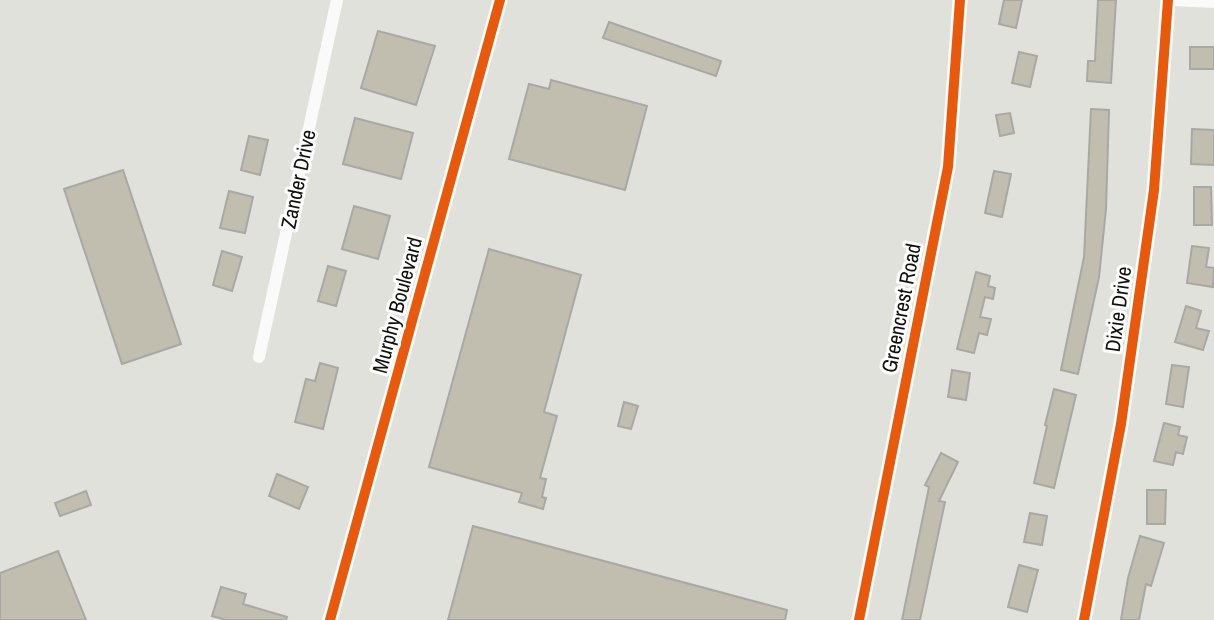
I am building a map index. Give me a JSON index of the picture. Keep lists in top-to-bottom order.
{
  "streets": {
    "street": [
      "Zander Drive",
      "Murphy Boulevard",
      "Greencrest Road",
      "Dixie Drive"
    ]
  }
}
